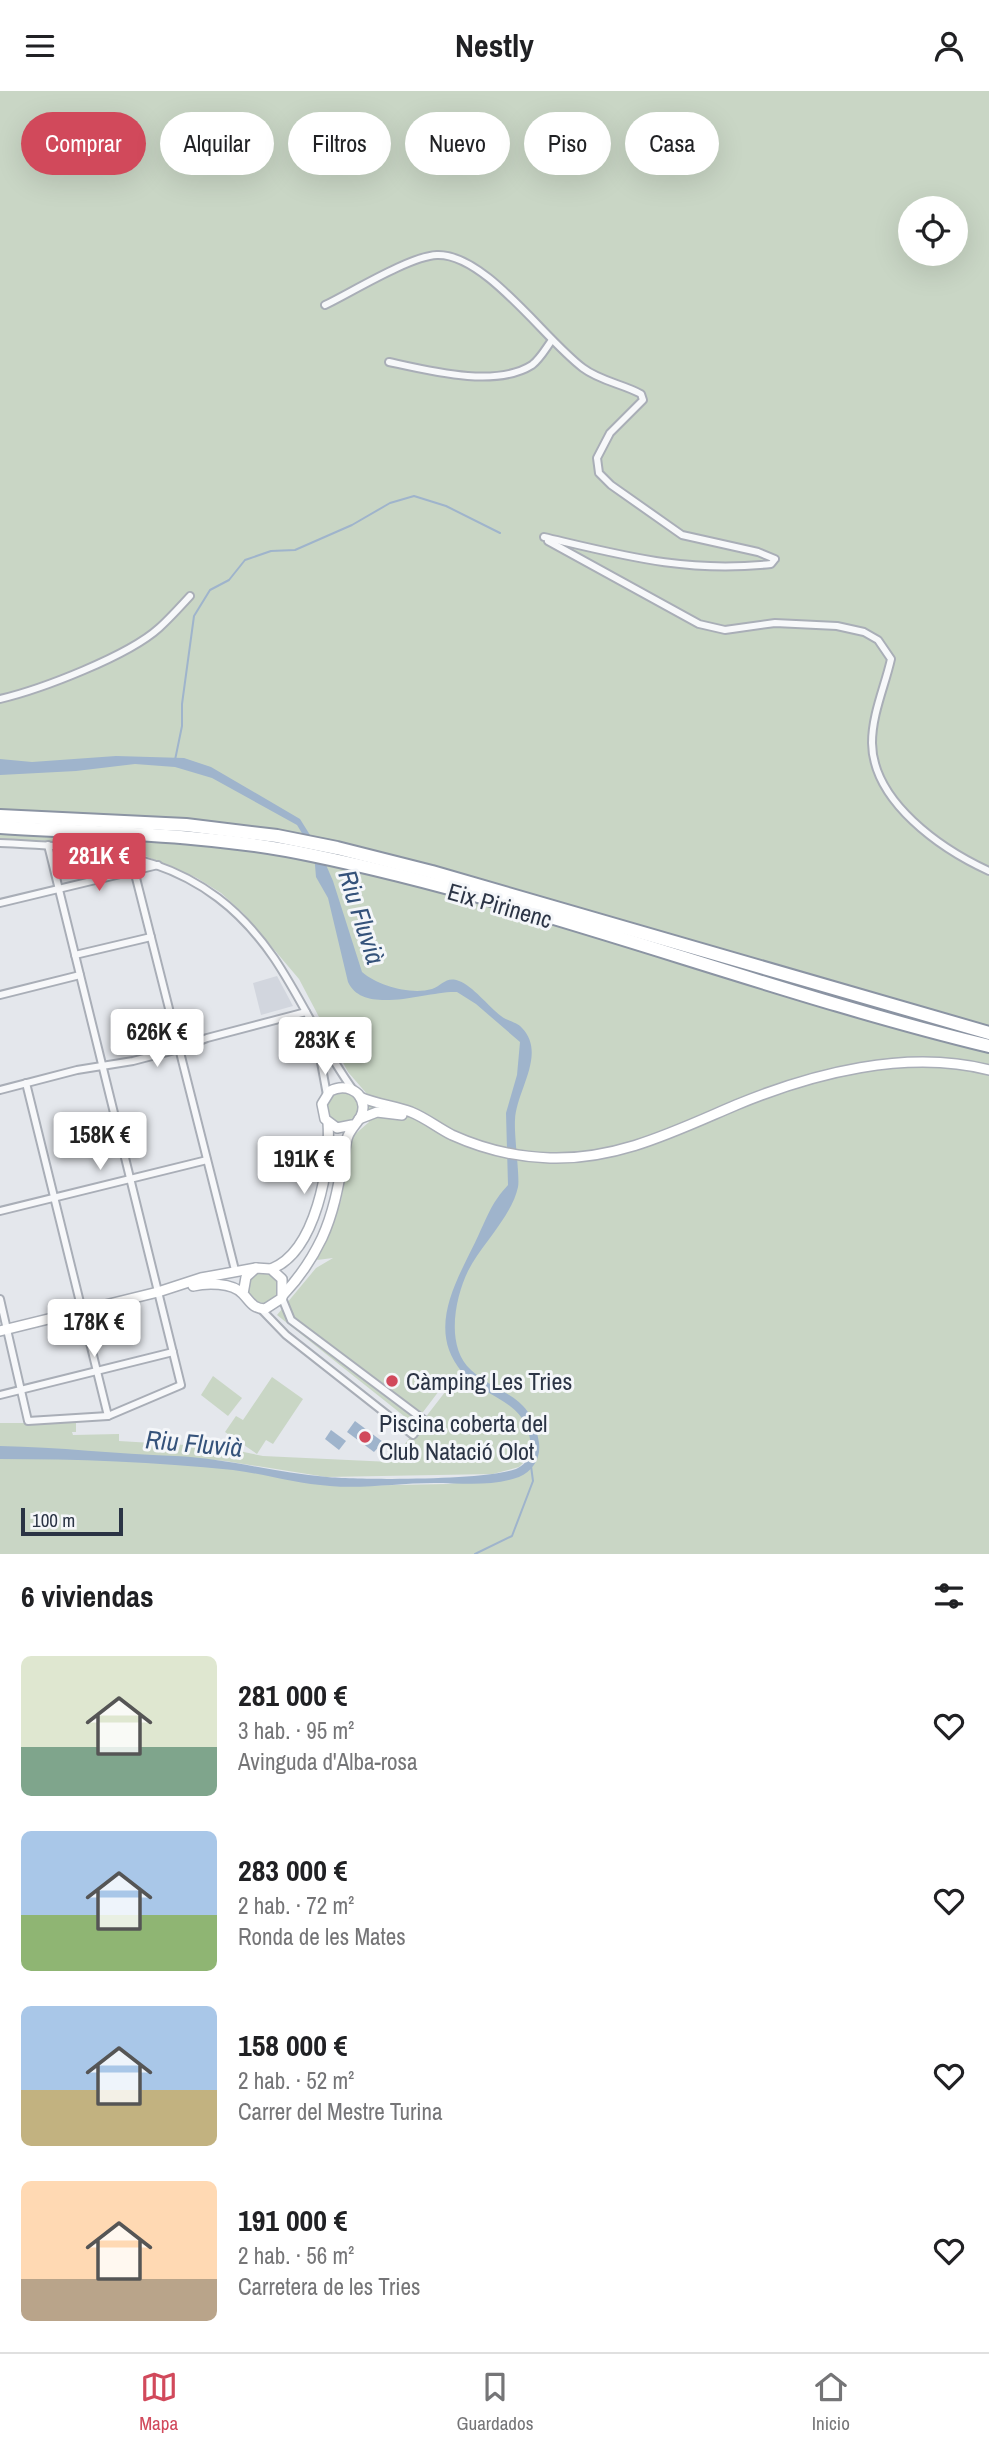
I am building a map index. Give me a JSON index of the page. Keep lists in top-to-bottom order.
{
  "streets": {
    "highway": ["Eix Pirinenc"]
  },
  "water": ["Riu Fluvià"],
  "places": ["Càmping Les Tries", "Piscina coberta del Club Natació Olot"],
  "scale_bar": "100 m",
  "page": {
    "header": "Nestly",
    "chip": [
      "Comprar",
      "Alquilar",
      "Filtros",
      "Nuevo",
      "Piso",
      "Casa"
    ],
    "price": [
      "281K €",
      "626K €",
      "283K €",
      "158K €",
      "191K €",
      "178K €"
    ],
    "scale": "100 m",
    "heading": "6 viviendas",
    "list": [
      {
        "name": "281 000 €",
        "note": "3 hab. · 95 m² · Avinguda d'Alba-rosa"
      },
      {
        "name": "283 000 €",
        "note": "2 hab. · 72 m² · Ronda de les Mates"
      },
      {
        "name": "158 000 €",
        "note": "2 hab. · 52 m² · Carrer del Mestre Turina"
      },
      {
        "name": "191 000 €",
        "note": "2 hab. · 56 m² · Carretera de les Tries"
      }
    ],
    "tabs": ["Mapa", "Guardados", "Inicio"]
  }
}
